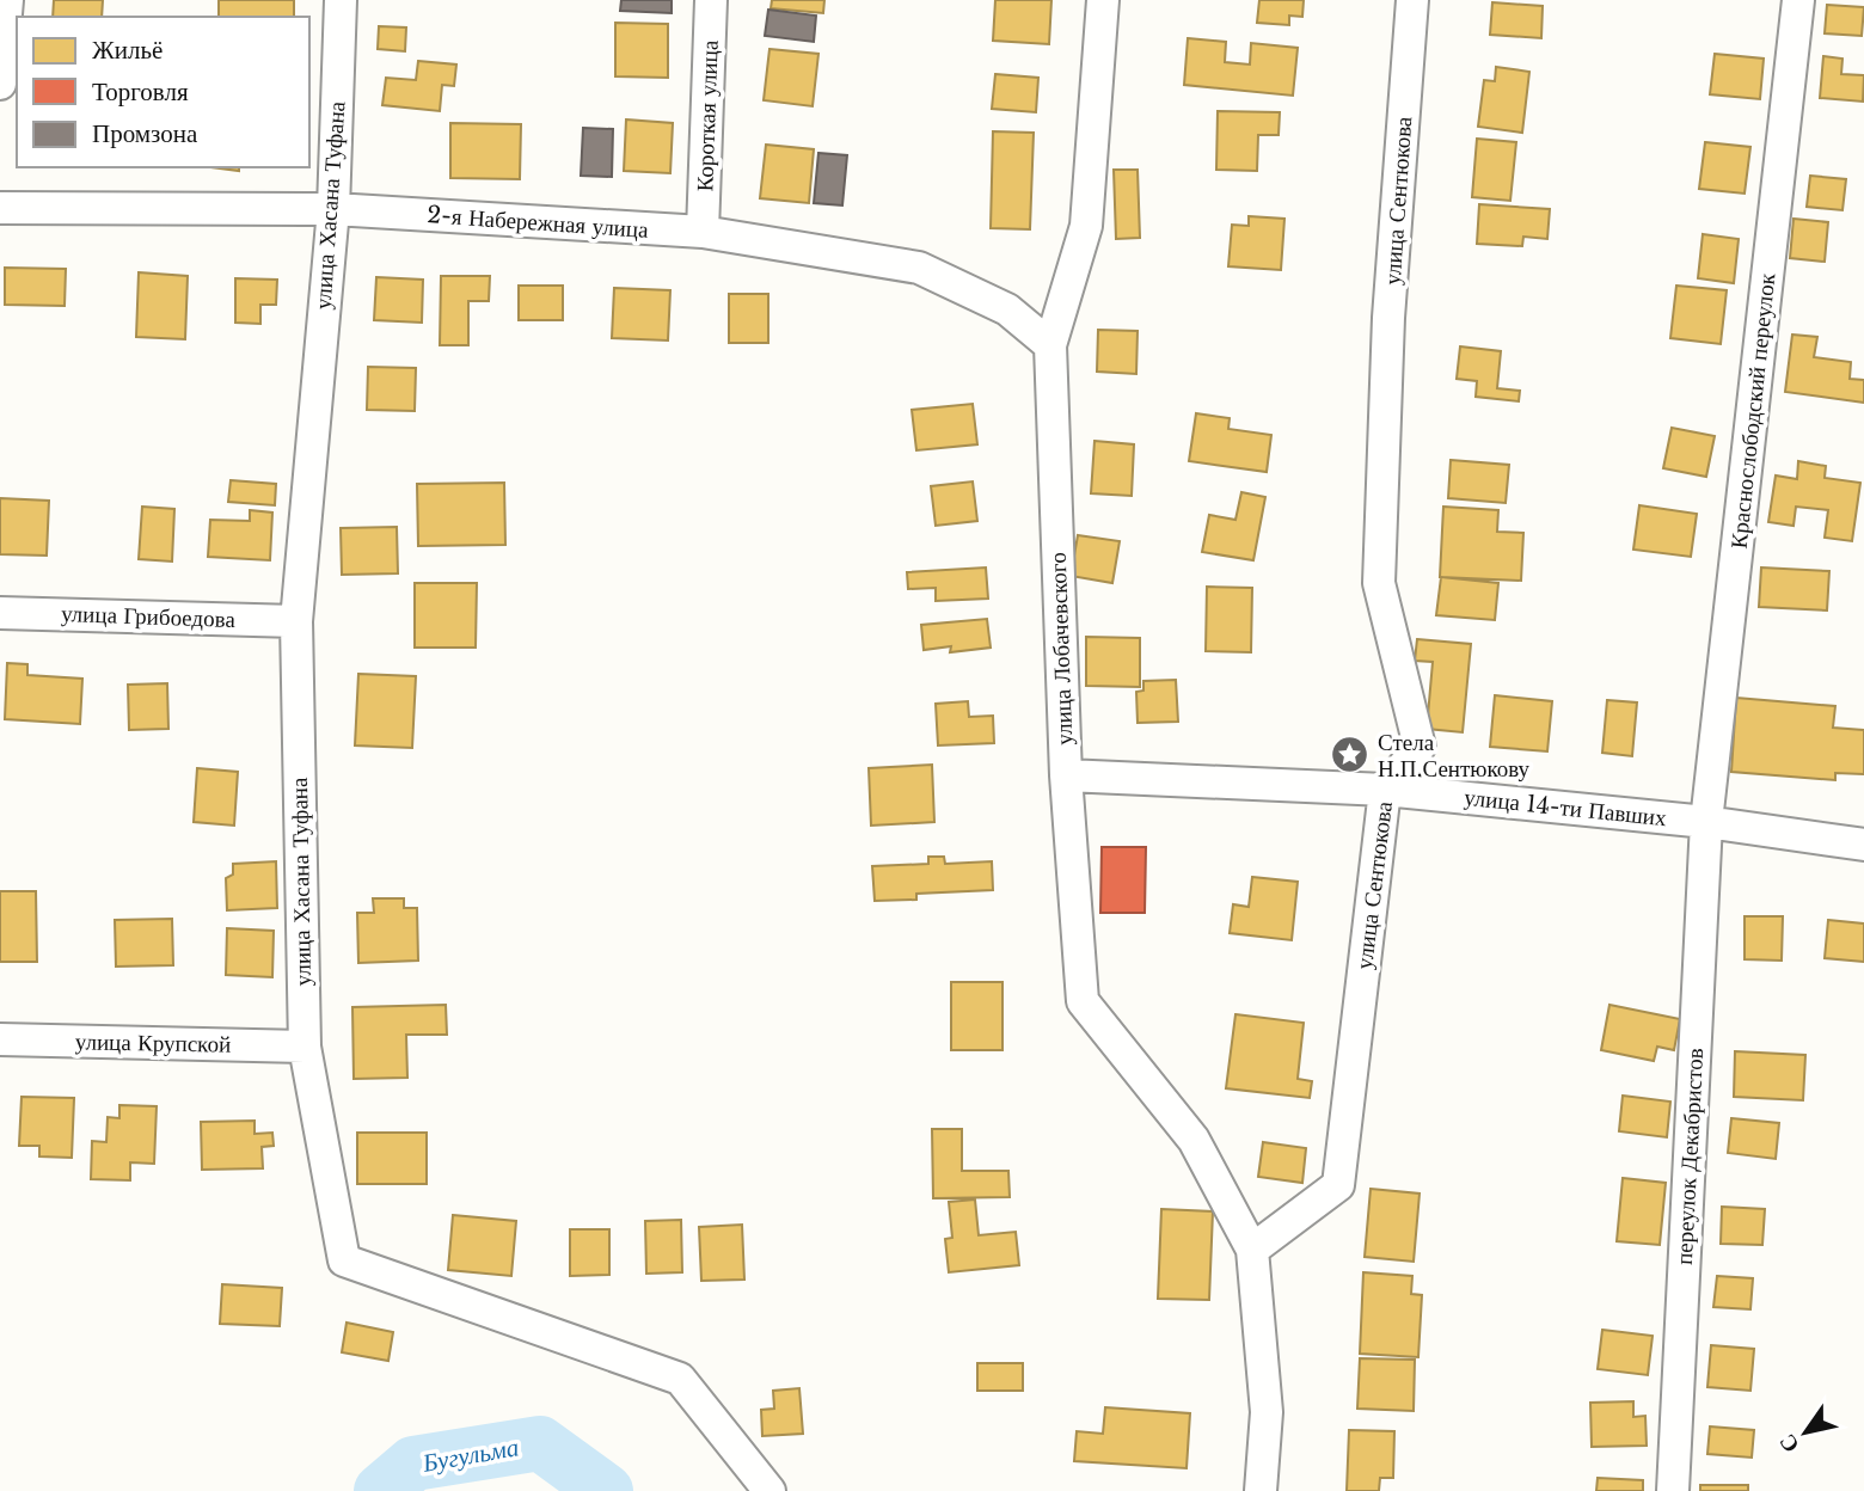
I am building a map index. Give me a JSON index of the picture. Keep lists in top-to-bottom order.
{
  "streets": {
    "street": [
      "Короткая улица",
      "улица Сентюкова",
      "улица Хасана Туфана",
      "2-я Набережная улица",
      "Краснослободский переулок",
      "улица Грибоедова",
      "улица Лобачевского",
      "улица 14-ти Павших",
      "улица Крупской",
      "переулок Декабристов"
    ]
  },
  "crossings": [
    ["Короткая улица", "2-я Набережная улица"],
    ["улица Сентюкова", "улица Лобачевского"],
    ["улица Сентюкова", "улица 14-ти Павших"],
    ["улица Хасана Туфана", "2-я Набережная улица"],
    ["улица Хасана Туфана", "улица Грибоедова"],
    ["улица Хасана Туфана", "улица Крупской"],
    ["2-я Набережная улица", "улица Лобачевского"],
    ["Краснослободский переулок", "улица 14-ти Павших"],
    ["Краснослободский переулок", "переулок Декабристов"],
    ["улица Лобачевского", "улица 14-ти Павших"],
    ["улица 14-ти Павших", "переулок Декабристов"]
  ],
  "water": ["Бугульма"],
  "places": {
    "place": ["Стела Н.П.Сентюкову"]
  },
  "legend": ["Жильё", "Торговля", "Промзона"],
  "north": "bottom left"
}
